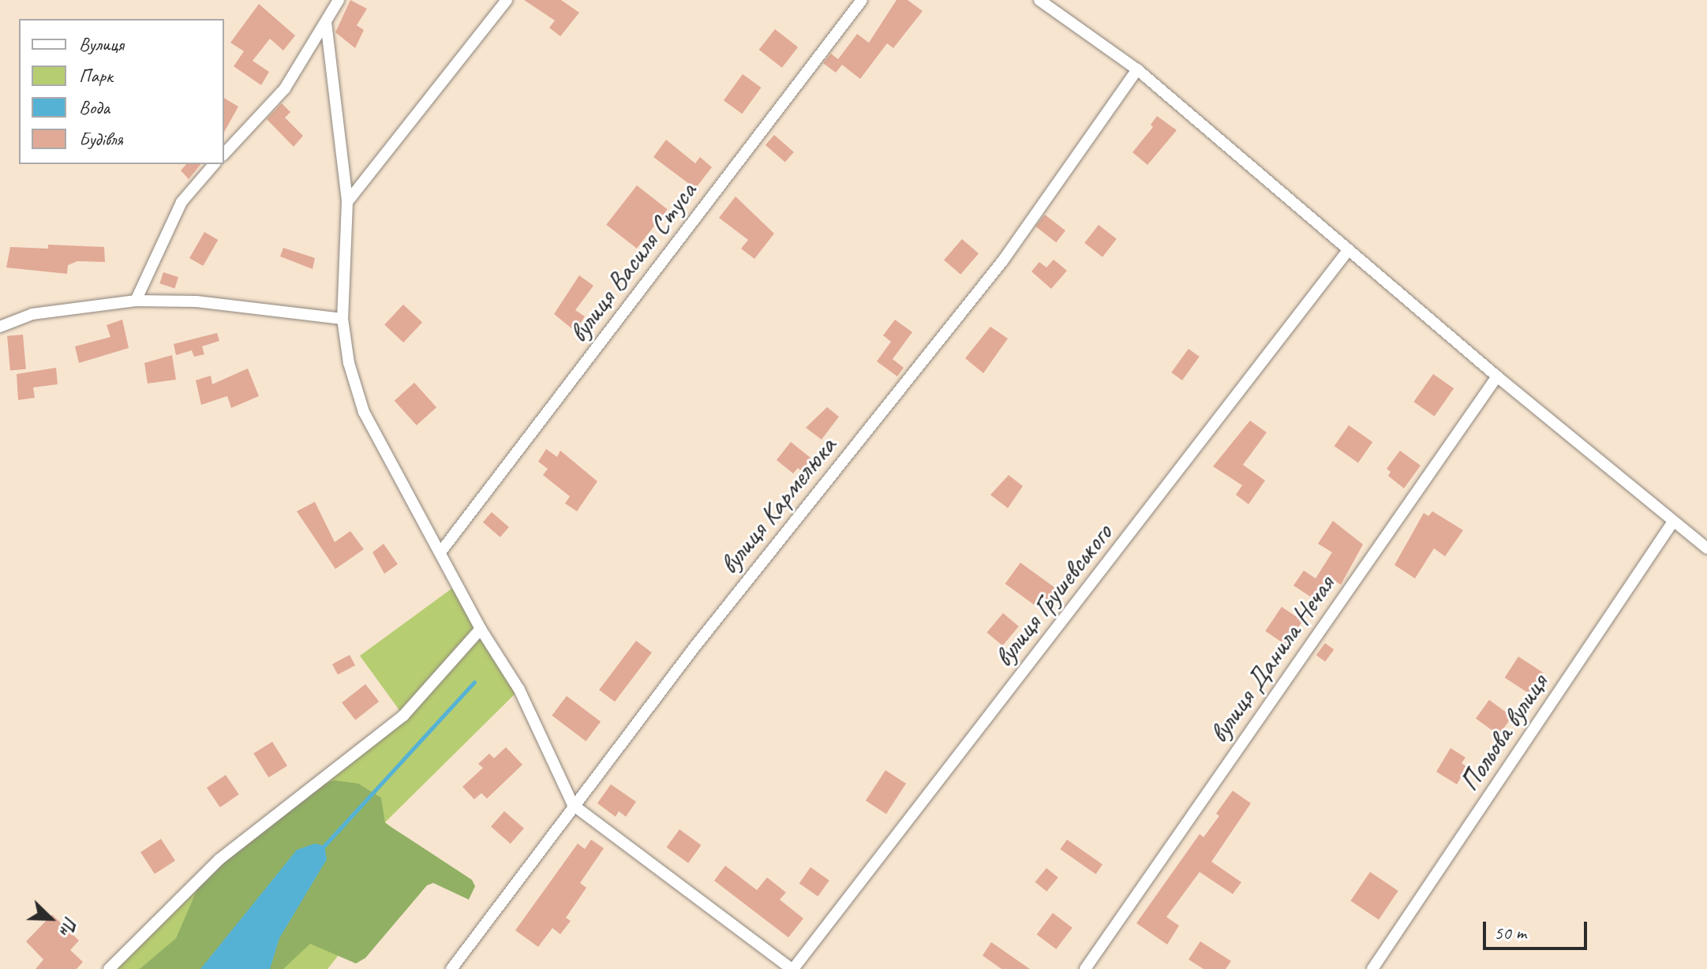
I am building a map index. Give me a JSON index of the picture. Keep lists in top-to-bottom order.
{
  "streets": {
    "street": [
      "вулиця Василя Стуса",
      "вулиця Кармелюка",
      "вулиця Грушевського",
      "вулиця Данила Нечая",
      "Польова вулиця"
    ]
  },
  "legend": [
    "Вулиця",
    "Парк",
    "Вода",
    "Будівля"
  ],
  "scale_bar": "50 m",
  "north": "bottom right"
}
